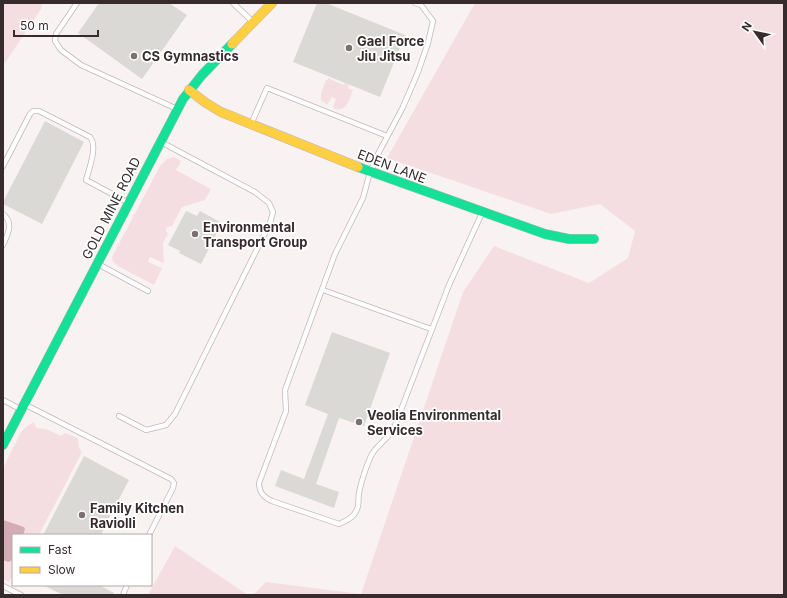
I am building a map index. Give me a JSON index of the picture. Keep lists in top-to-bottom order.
{
  "streets": {
    "street": ["EDEN LANE", "GOLD MINE ROAD"]
  },
  "crossings": [
    ["EDEN LANE", "GOLD MINE ROAD"]
  ],
  "places": [
    "Gael Force Jiu Jitsu",
    "CS Gymnastics",
    "Environmental Transport Group",
    "Veolia Environmental Services",
    "Family Kitchen Raviolli"
  ],
  "legend": ["Fast", "Slow"],
  "scale_bar": "50 m",
  "north": "top left"
}
